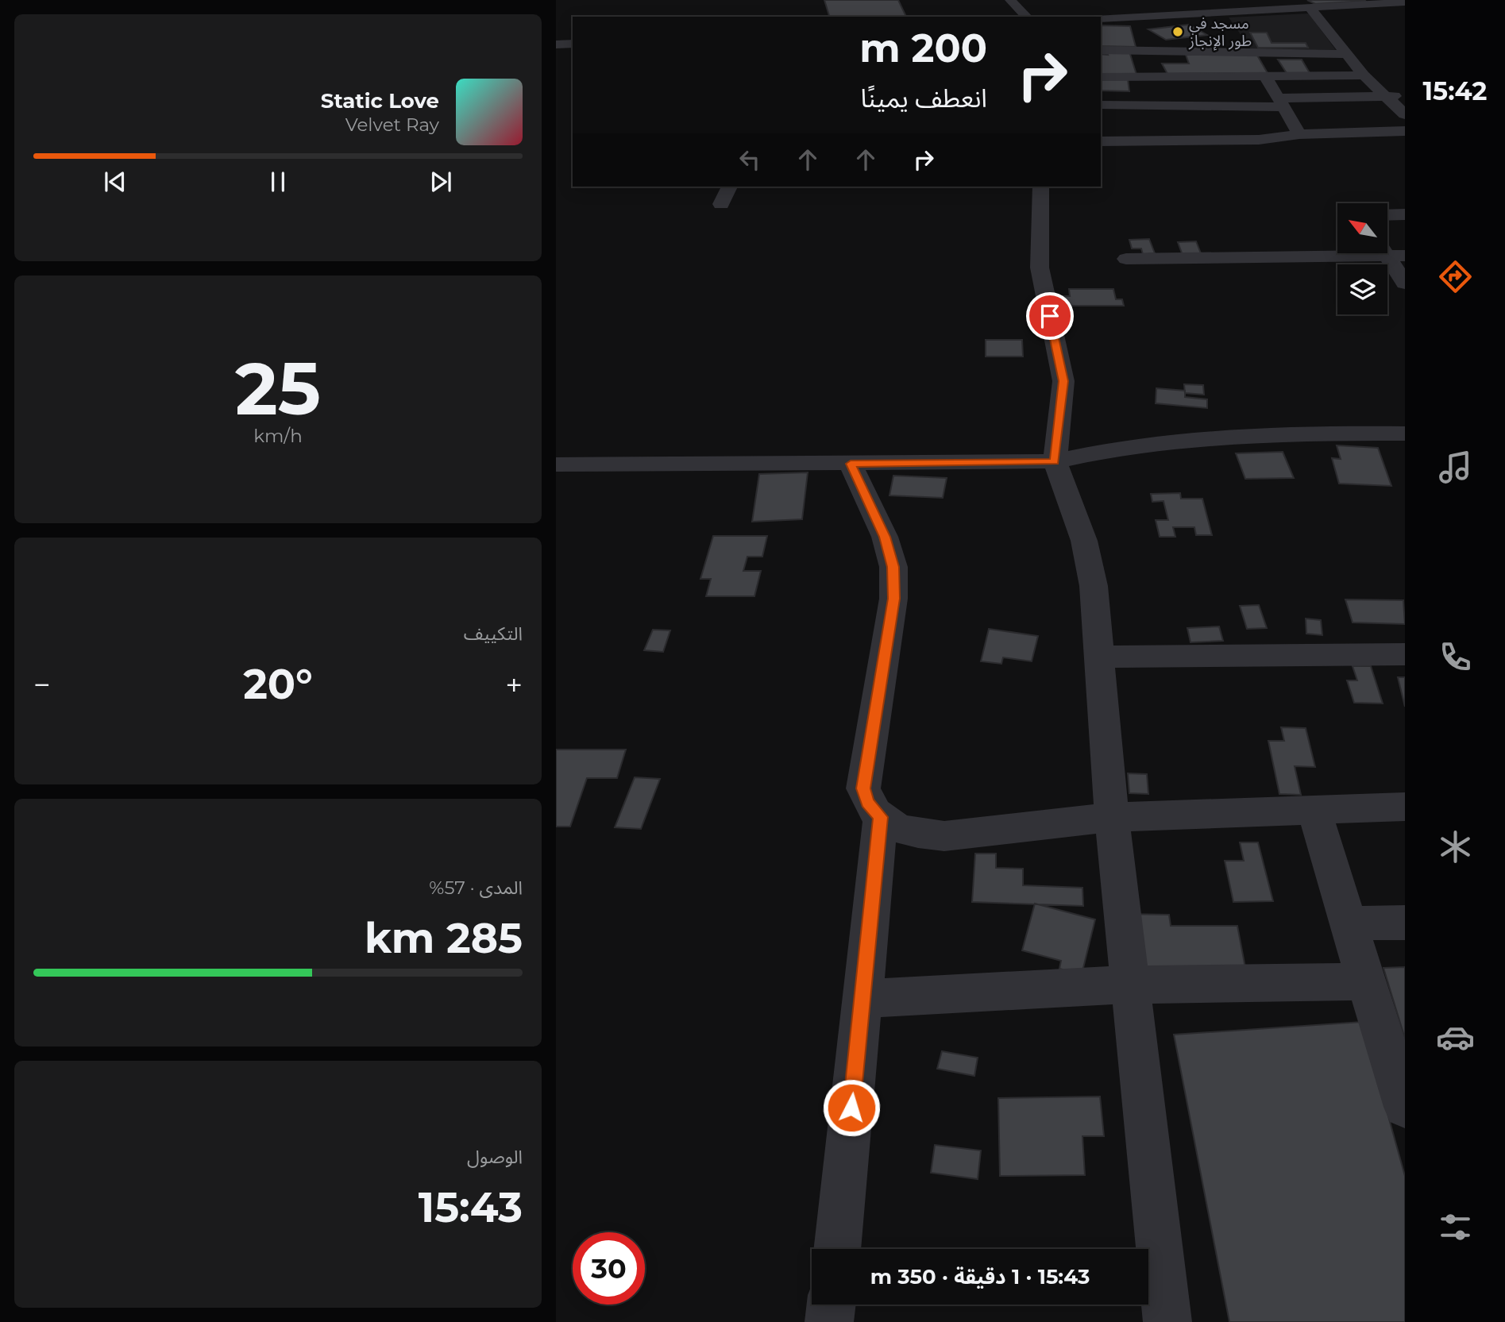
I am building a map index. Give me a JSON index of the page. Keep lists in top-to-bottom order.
{
  "places": ["مسجد في طور الإنجاز"],
  "north": "top left",
  "page": {
    "tabs": "15:42",
    "turn": ["200 m", "انعطف يمينًا"],
    "song": ["Static Love", "Velvet Ray"],
    "tile": [
      ["25", "km/h"],
      "التكييف",
      ["المدى · 57%", "285 km"],
      ["الوصول", "15:43"]
    ],
    "heat": ["−", "20°", "+"],
    "limit": "30",
    "trip": "15:43 · 1 دقيقة · 350 m"
  }
}
